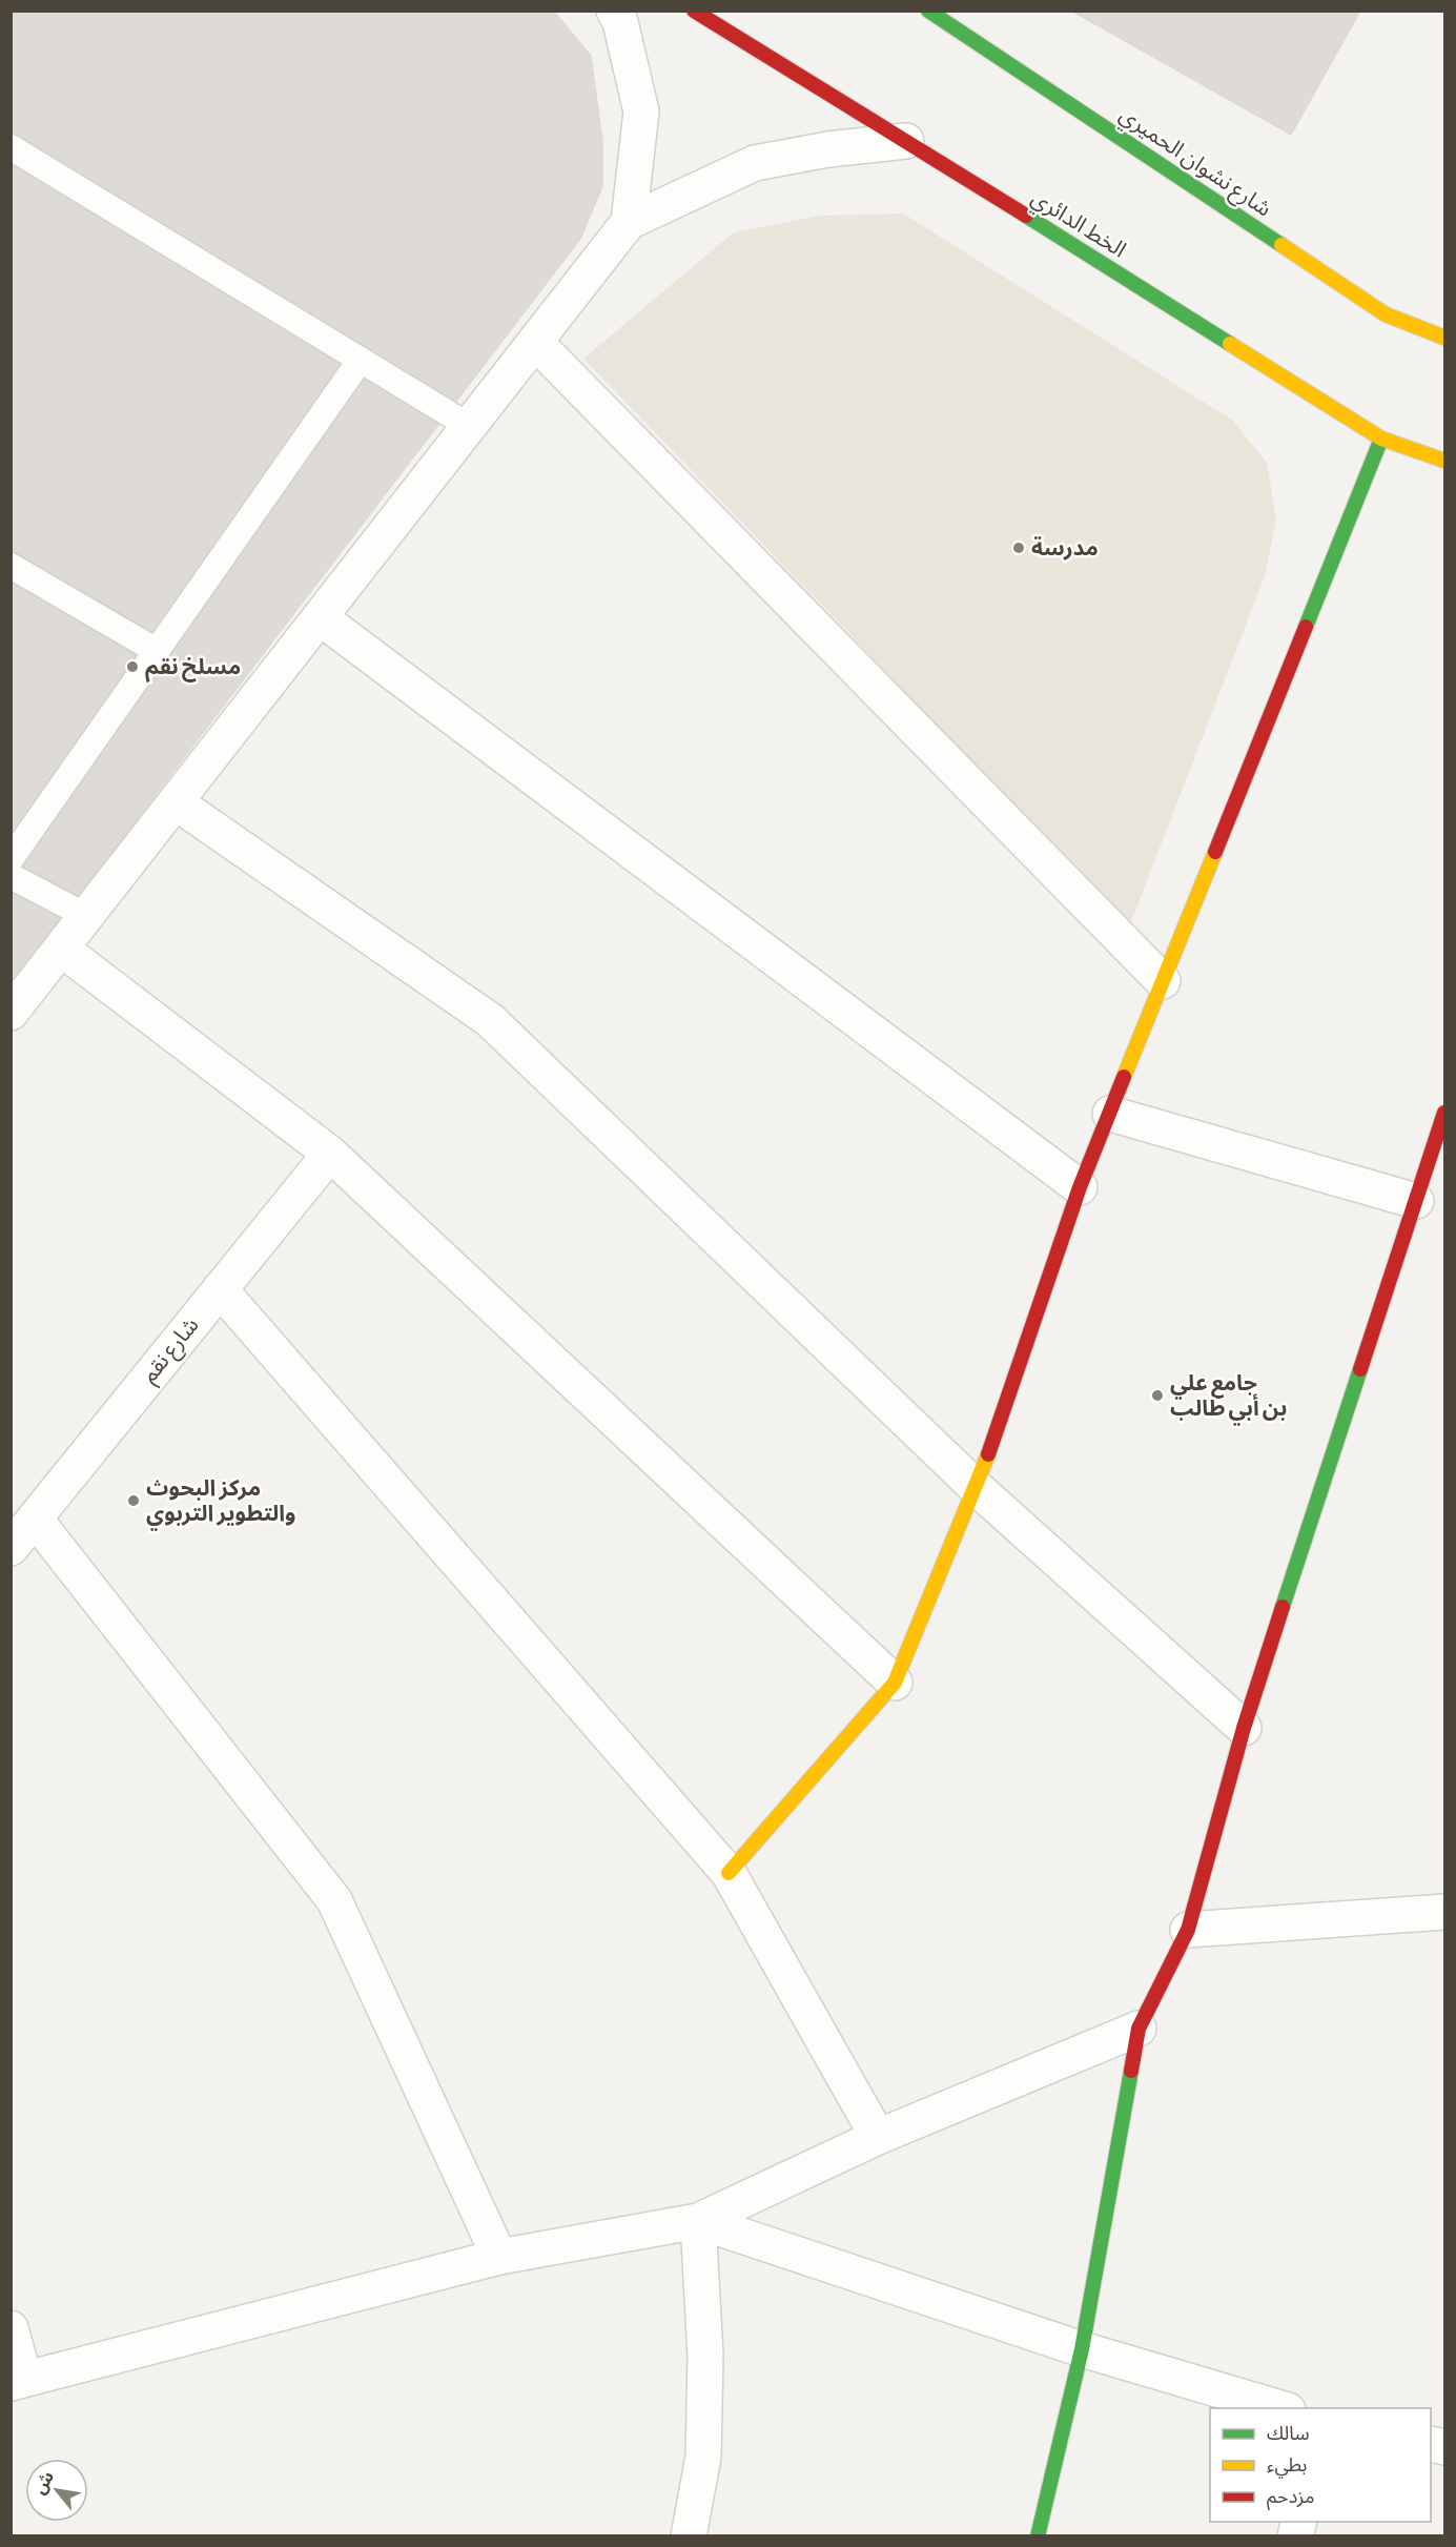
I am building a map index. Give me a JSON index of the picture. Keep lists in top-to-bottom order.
{
  "streets": {
    "street": ["شارع نشوان الحميري", "الخط الدائري", "شارع نقم"]
  },
  "places": [
    "مدرسة",
    "مسلخ نقم",
    "جامع علي بن أبي طالب",
    "مركز البحوث والتطوير التربوي"
  ],
  "legend": ["سالك", "بطيء", "مزدحم"],
  "north": "top left"
}
